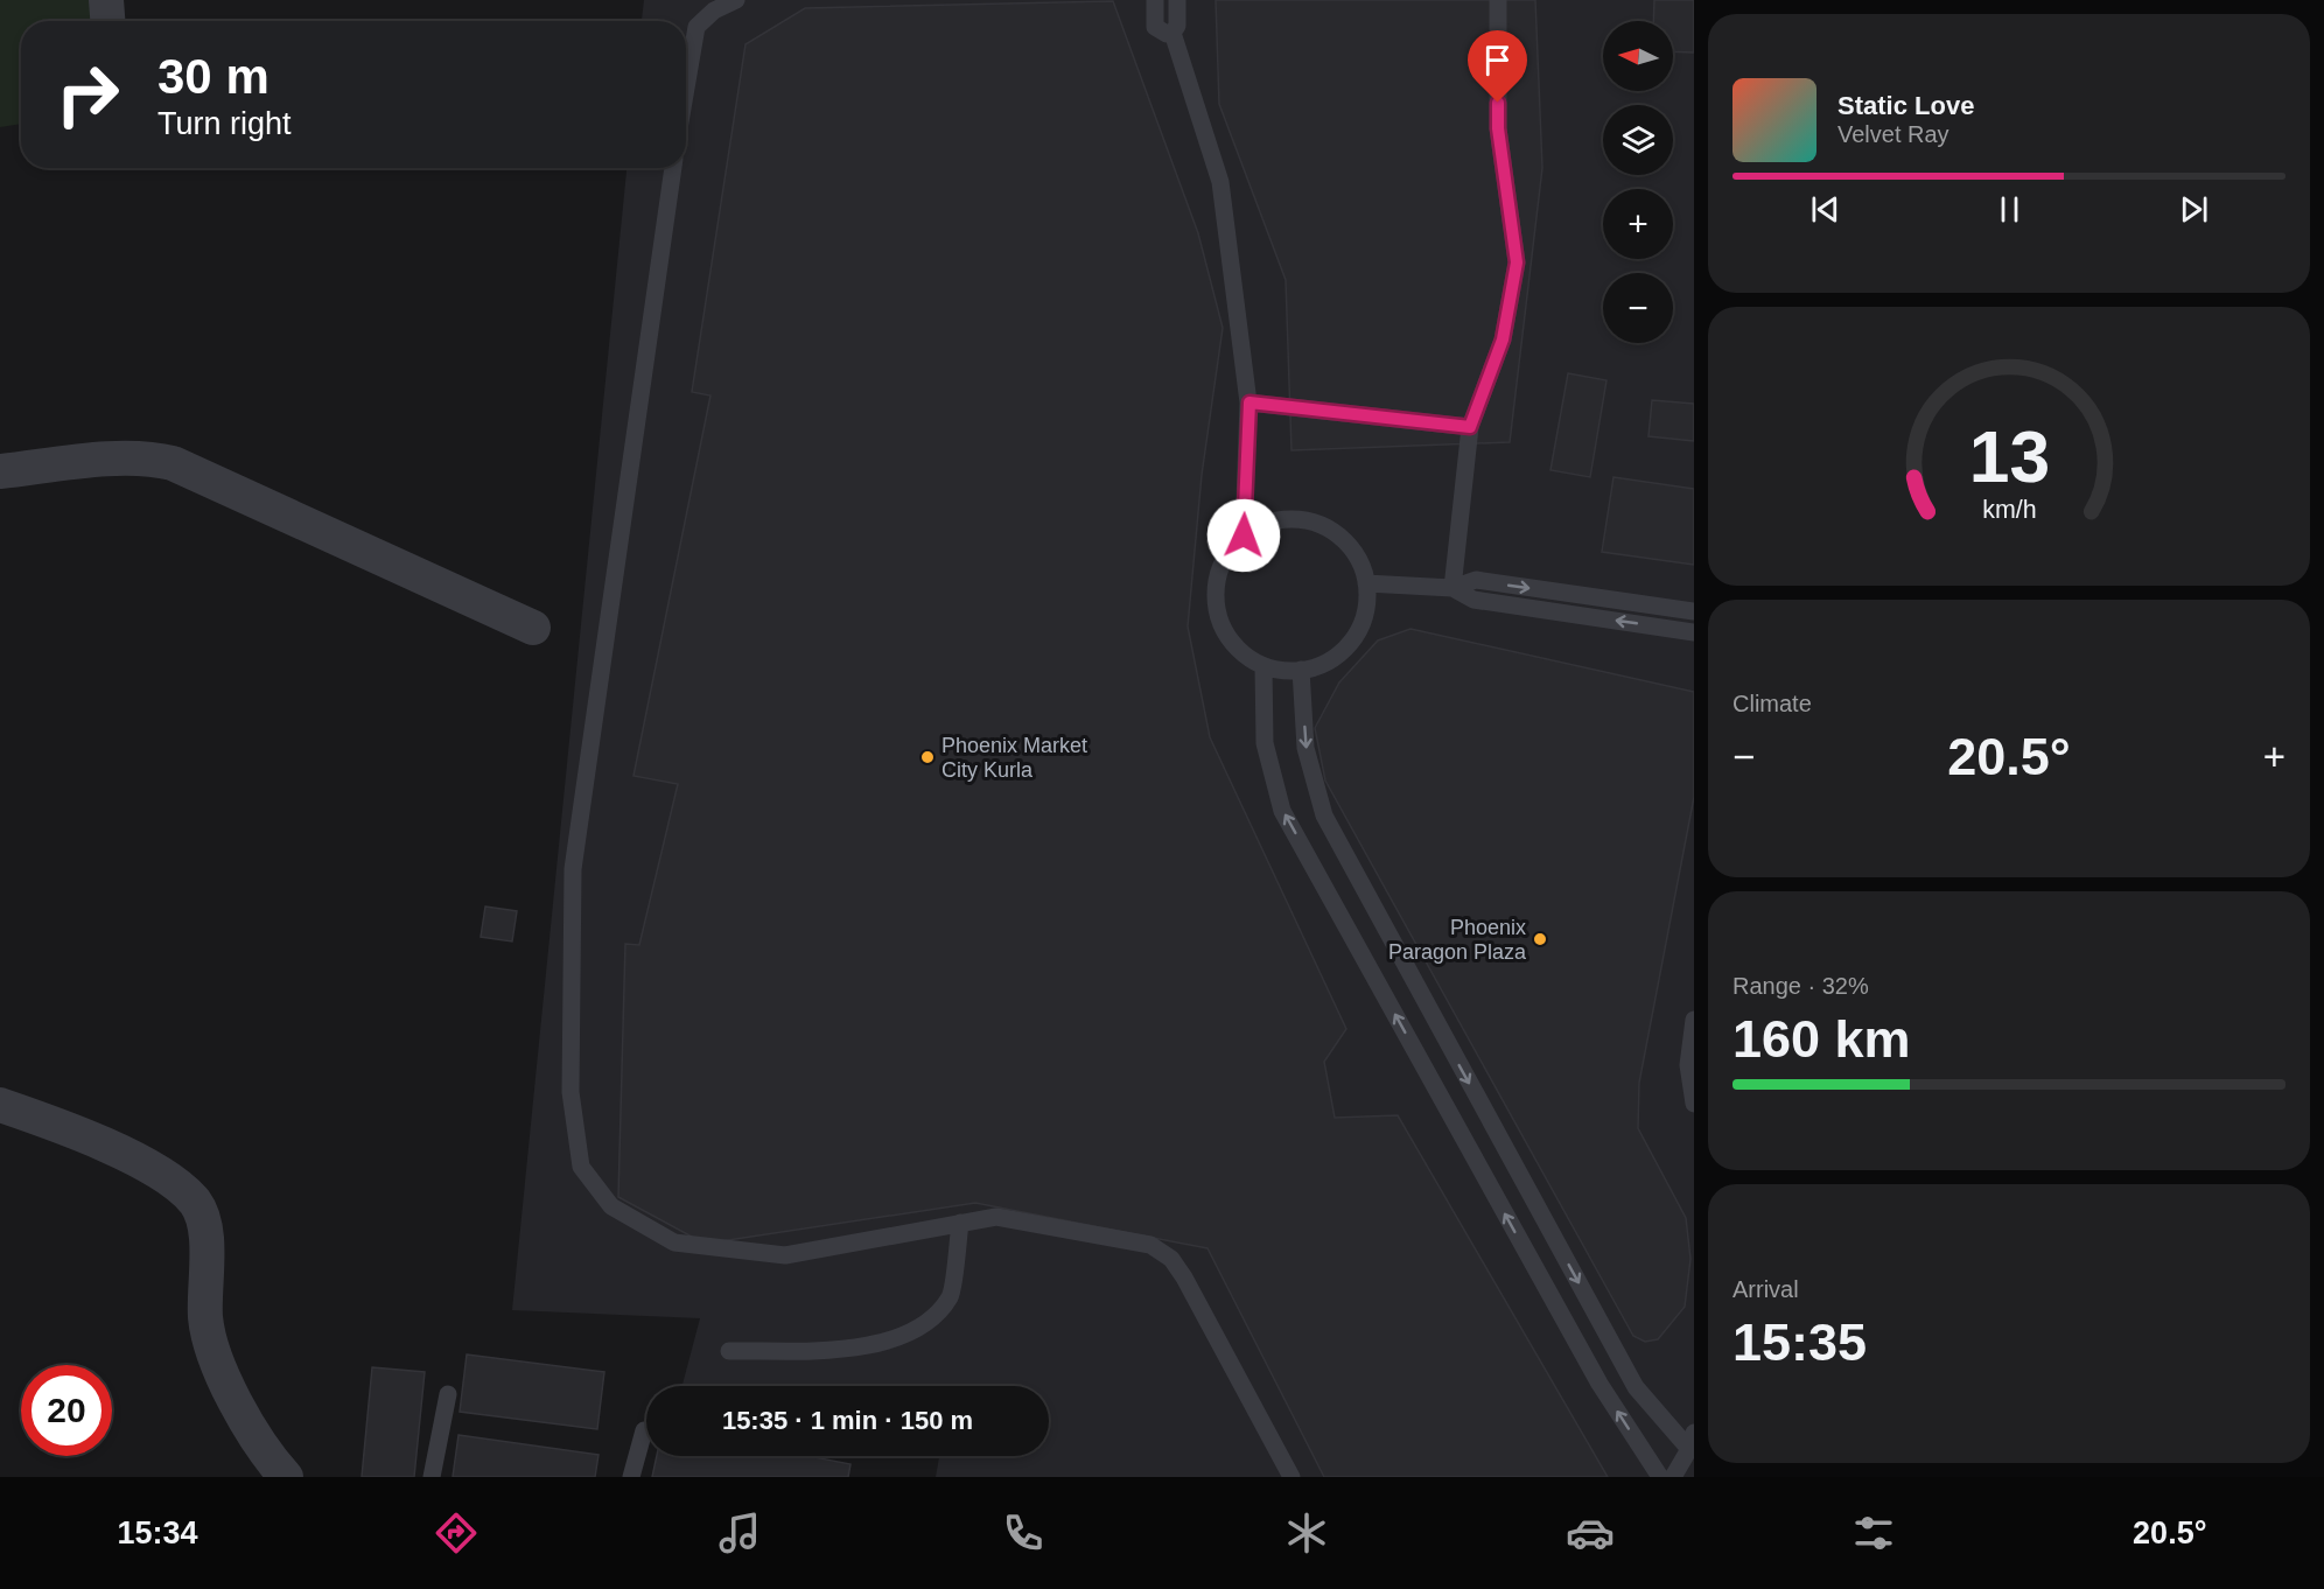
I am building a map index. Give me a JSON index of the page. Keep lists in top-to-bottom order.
{
  "places": ["Phoenix Market City Kurla", "Phoenix Paragon Plaza"],
  "north": "left",
  "page": {
    "map_buttons": ["+", "−"],
    "turn": ["30 m", "Turn right"],
    "song": ["Static Love", "Velvet Ray"],
    "tile": [
      "Climate",
      ["Range · 32%", "160 km"],
      ["Arrival", "15:35"]
    ],
    "heat": ["−", "20.5°", "+"],
    "limit": "20",
    "trip": "15:35 · 1 min · 150 m",
    "tabs": ["15:34", "20.5°"],
    "gauge": ["13", "km/h"]
  }
}
